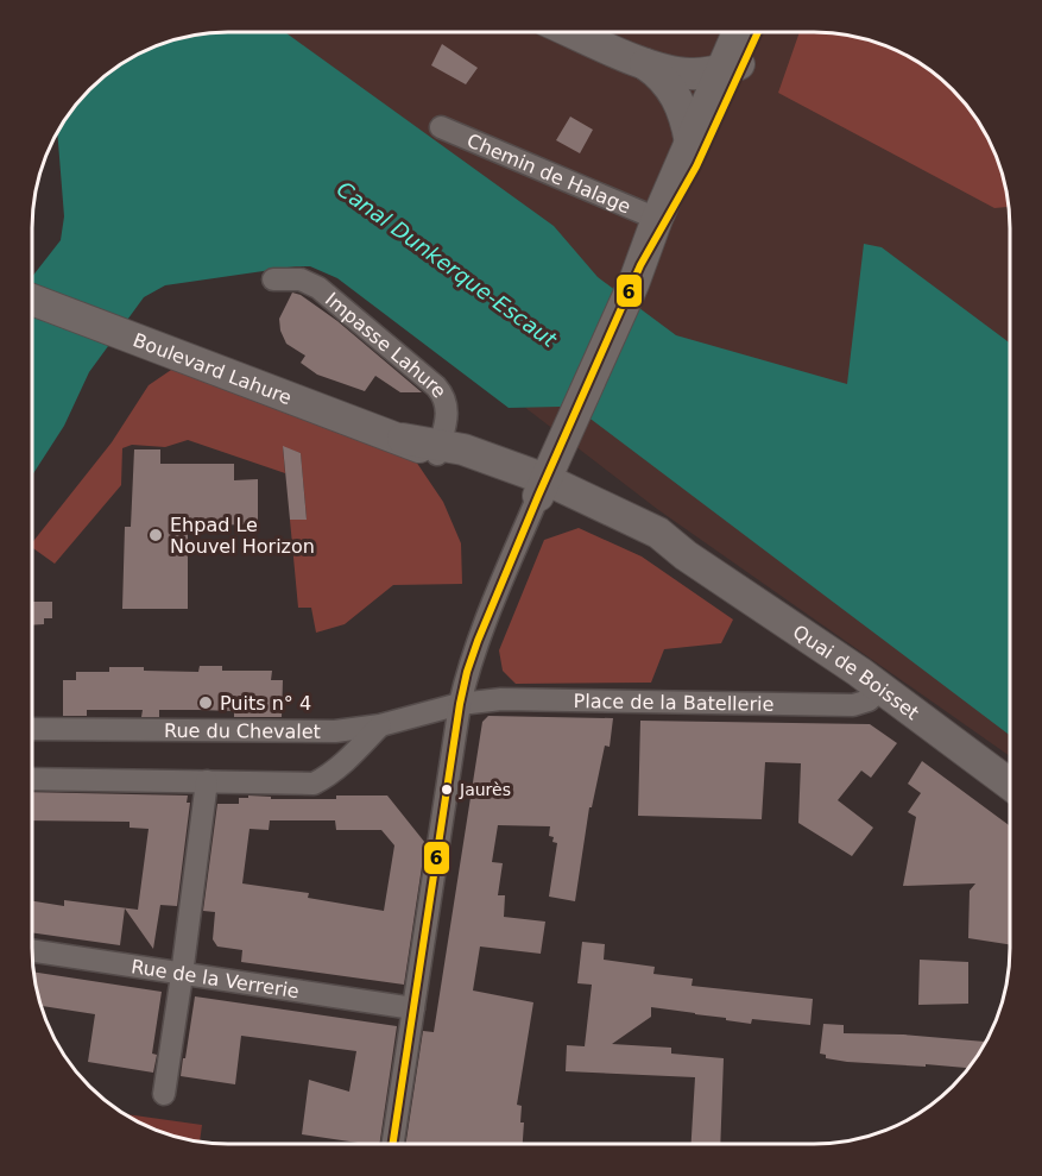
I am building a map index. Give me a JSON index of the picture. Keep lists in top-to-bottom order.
{
  "streets": {
    "main road": ["Boulevard Lahure", "Quai de Boisset"],
    "street": [
      "Chemin de Halage",
      "Impasse Lahure",
      "Place de la Batellerie",
      "Rue du Chevalet",
      "Rue de la Verrerie"
    ]
  },
  "crossings": [
    ["Impasse Lahure", "Boulevard Lahure"],
    ["Boulevard Lahure", "Quai de Boisset"],
    ["Quai de Boisset", "Place de la Batellerie"],
    ["Place de la Batellerie", "Rue du Chevalet"]
  ],
  "water": ["Canal Dunkerque-Escaut"],
  "places": ["Ehpad Le Nouvel Horizon", "Puits n° 4", "Jaurès"],
  "lines": ["transit line 6"]
}
